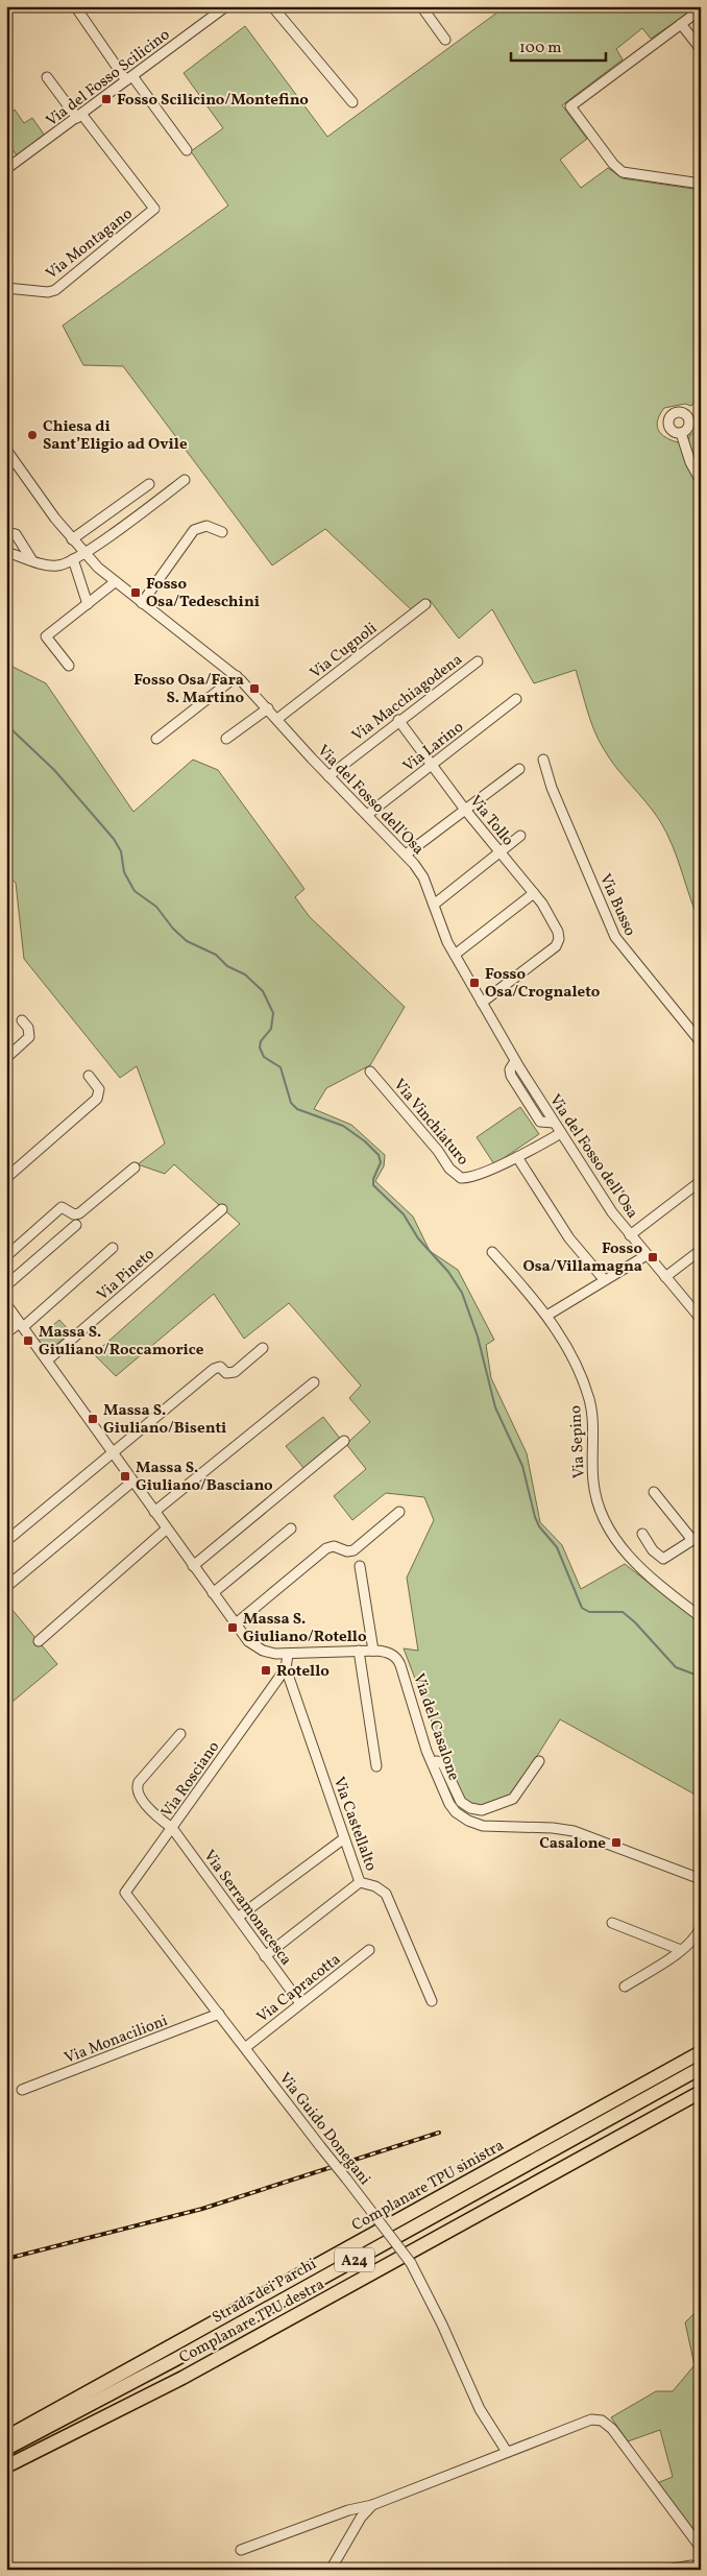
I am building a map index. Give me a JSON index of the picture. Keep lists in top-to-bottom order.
{
  "streets": {
    "highway": [
      "Complanare TPU sinistra",
      "A24",
      "Strada dei Parchi",
      "Complanare TPU destra"
    ],
    "street": [
      "Via del Fosso Scilicino",
      "Via Montagano",
      "Via Cugnoli",
      "Via Macchiagodena",
      "Via Larino",
      "Via del Fosso dell'Osa",
      "Via Tollo",
      "Via Busso",
      "Via Vinchiaturo",
      "Via Pineto",
      "Via Sepino",
      "Via del Casalone",
      "Via Rosciano",
      "Via Castellalto",
      "Via Serramonacesca",
      "Via Capracotta",
      "Via Monacilioni",
      "Via Guido Donegani"
    ]
  },
  "crossings": [
    ["Via del Fosso Scilicino", "Via Montagano"],
    ["Via Cugnoli", "Via del Fosso dell'Osa"],
    ["Via Macchiagodena", "Via del Fosso dell'Osa"],
    ["Via Macchiagodena", "Via Tollo"],
    ["Via Larino", "Via del Fosso dell'Osa"],
    ["Via Larino", "Via Tollo"],
    ["Via del Fosso dell'Osa", "Via Tollo"],
    ["Via del Fosso dell'Osa", "Via Vinchiaturo"],
    ["Via Pineto", "Via del Casalone"],
    ["Via Rosciano", "Via Castellalto"],
    ["Via Rosciano", "Via Serramonacesca"],
    ["Via Rosciano", "Via Guido Donegani"],
    ["Via Serramonacesca", "Via Capracotta"],
    ["Via Capracotta", "Via Guido Donegani"],
    ["Via Monacilioni", "Via Guido Donegani"]
  ],
  "places": {
    "transit": [
      "Fosso Scilicino/Montefino",
      "Fosso Osa/Tedeschini",
      "Fosso Osa/Fara S. Martino",
      "Fosso Osa/Crognaleto",
      "Fosso Osa/Villamagna",
      "Massa S. Giuliano/Roccamorice",
      "Massa S. Giuliano/Bisenti",
      "Massa S. Giuliano/Basciano",
      "Massa S. Giuliano/Rotello",
      "Rotello",
      "Casalone"
    ],
    "other": ["Chiesa di Sant’Eligio ad Ovile"]
  },
  "scale_bar": "100 m"
}
